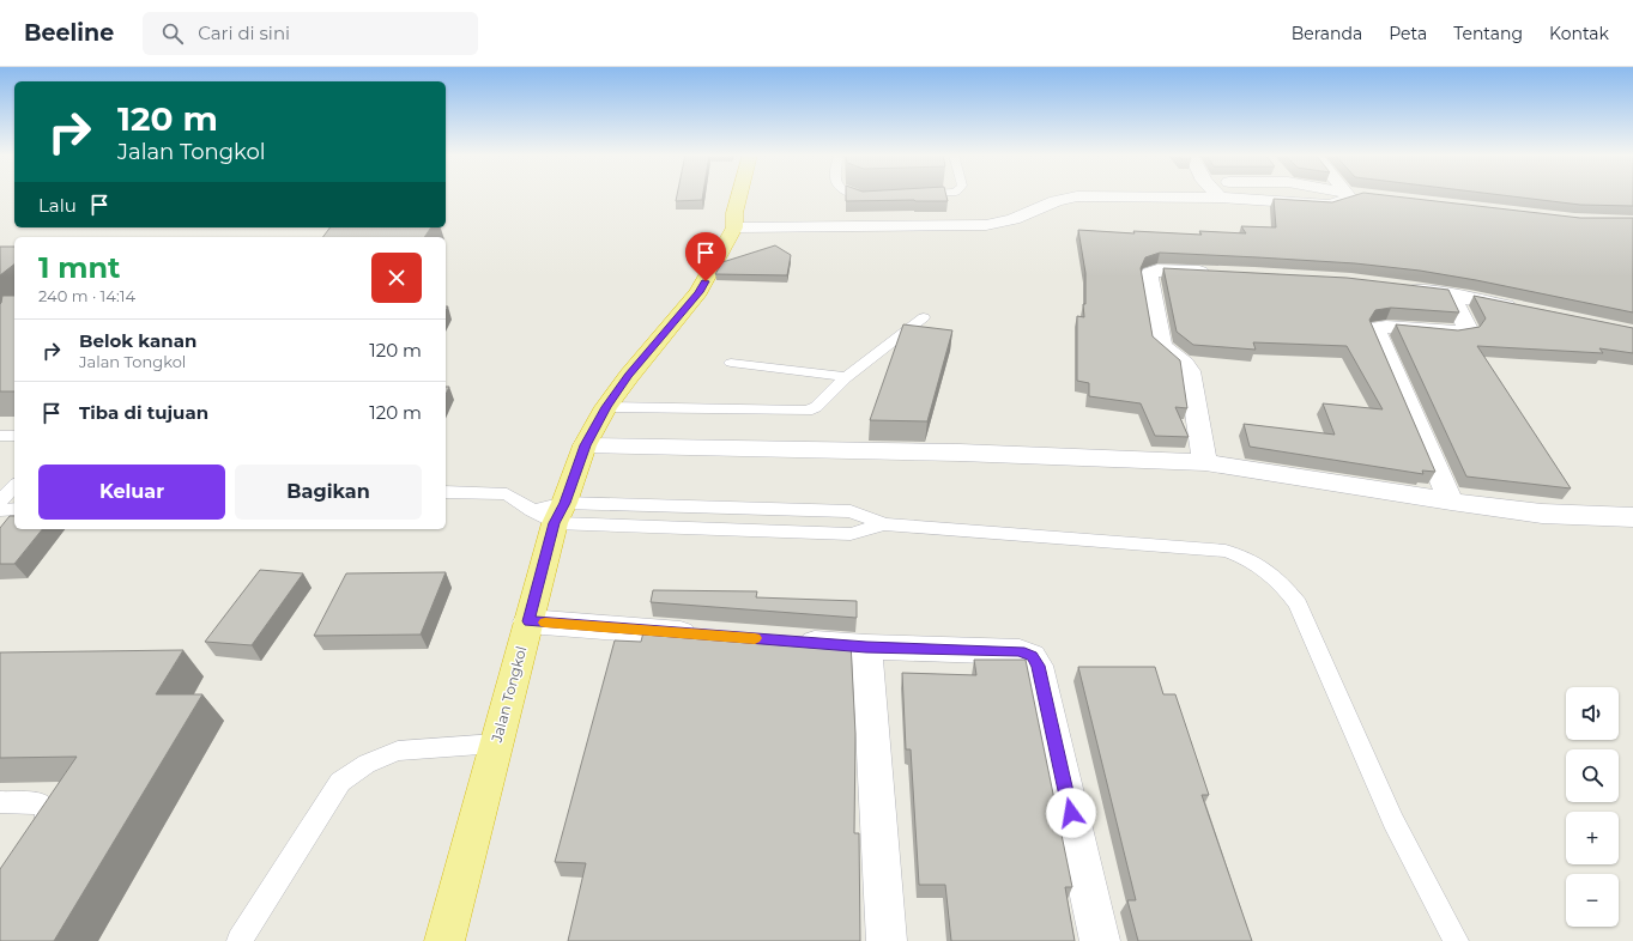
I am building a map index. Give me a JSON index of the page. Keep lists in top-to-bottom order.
{
  "streets": {
    "highway": ["Jalan Tongkol"]
  },
  "page": {
    "header": "Beeline",
    "search": "Cari di sini",
    "nav": [
      "Beranda",
      "Peta",
      "Tentang",
      "Kontak"
    ],
    "turn": ["120 m", "Jalan Tongkol"],
    "then": "Lalu",
    "heading": ["1 mnt", "240 m · 14:14"],
    "list": [
      {
        "name": "Belok kanan",
        "note": "Jalan Tongkol",
        "value": "120 m"
      },
      {
        "name": "Tiba di tujuan",
        "value": "120 m"
      }
    ],
    "buttons": ["Keluar", "Bagikan"],
    "map_buttons": ["+", "−"]
  }
}
